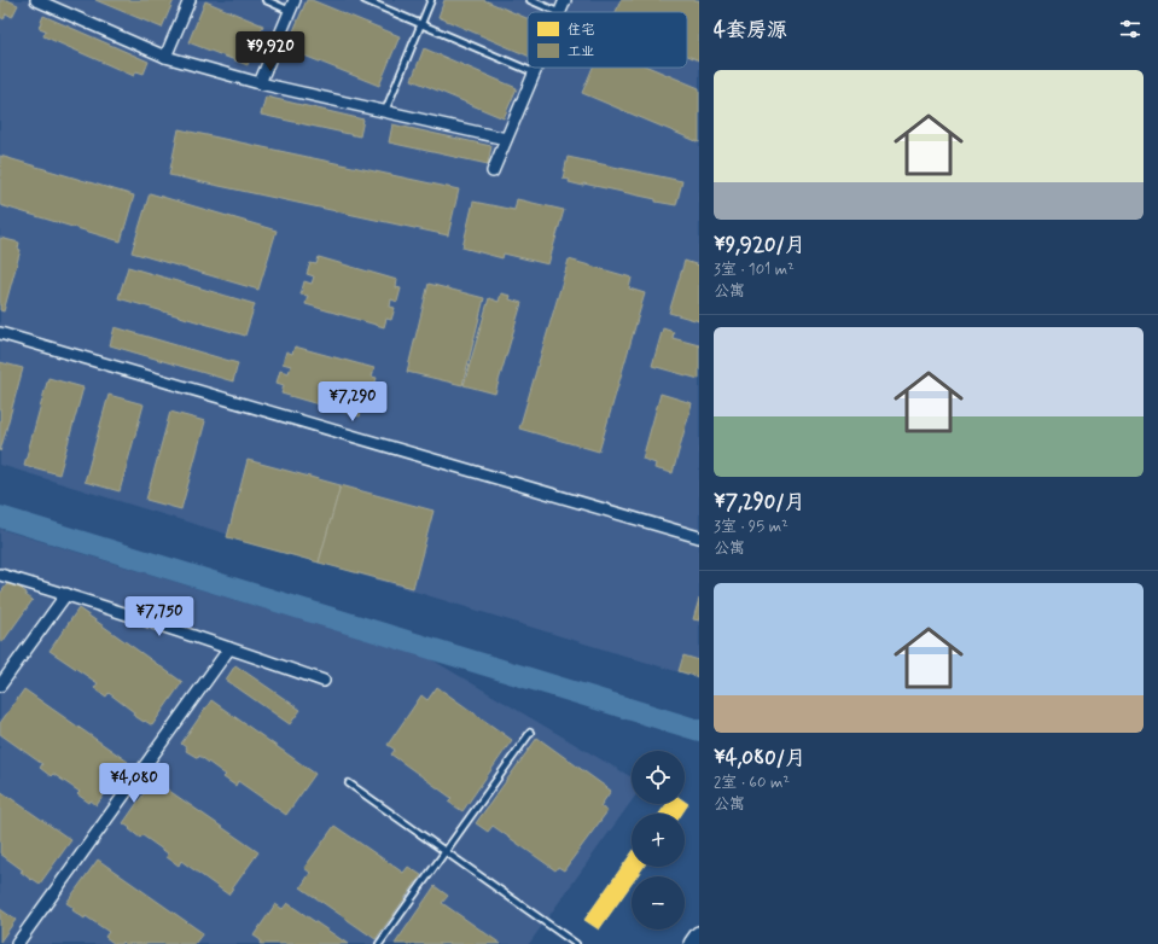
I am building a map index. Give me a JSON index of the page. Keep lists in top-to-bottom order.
{
  "legend": ["住宅", "工业"],
  "page": {
    "heading": "4套房源",
    "price": [
      "¥9,920",
      "¥7,290",
      "¥7,750",
      "¥4,080"
    ],
    "list": [
      {
        "name": "¥9,920/月",
        "note": "3室 · 101 m² · 公寓"
      },
      {
        "name": "¥7,290/月",
        "note": "3室 · 95 m² · 公寓"
      },
      {
        "name": "¥4,080/月",
        "note": "2室 · 60 m² · 公寓"
      }
    ],
    "map_buttons": ["+", "−"]
  }
}
